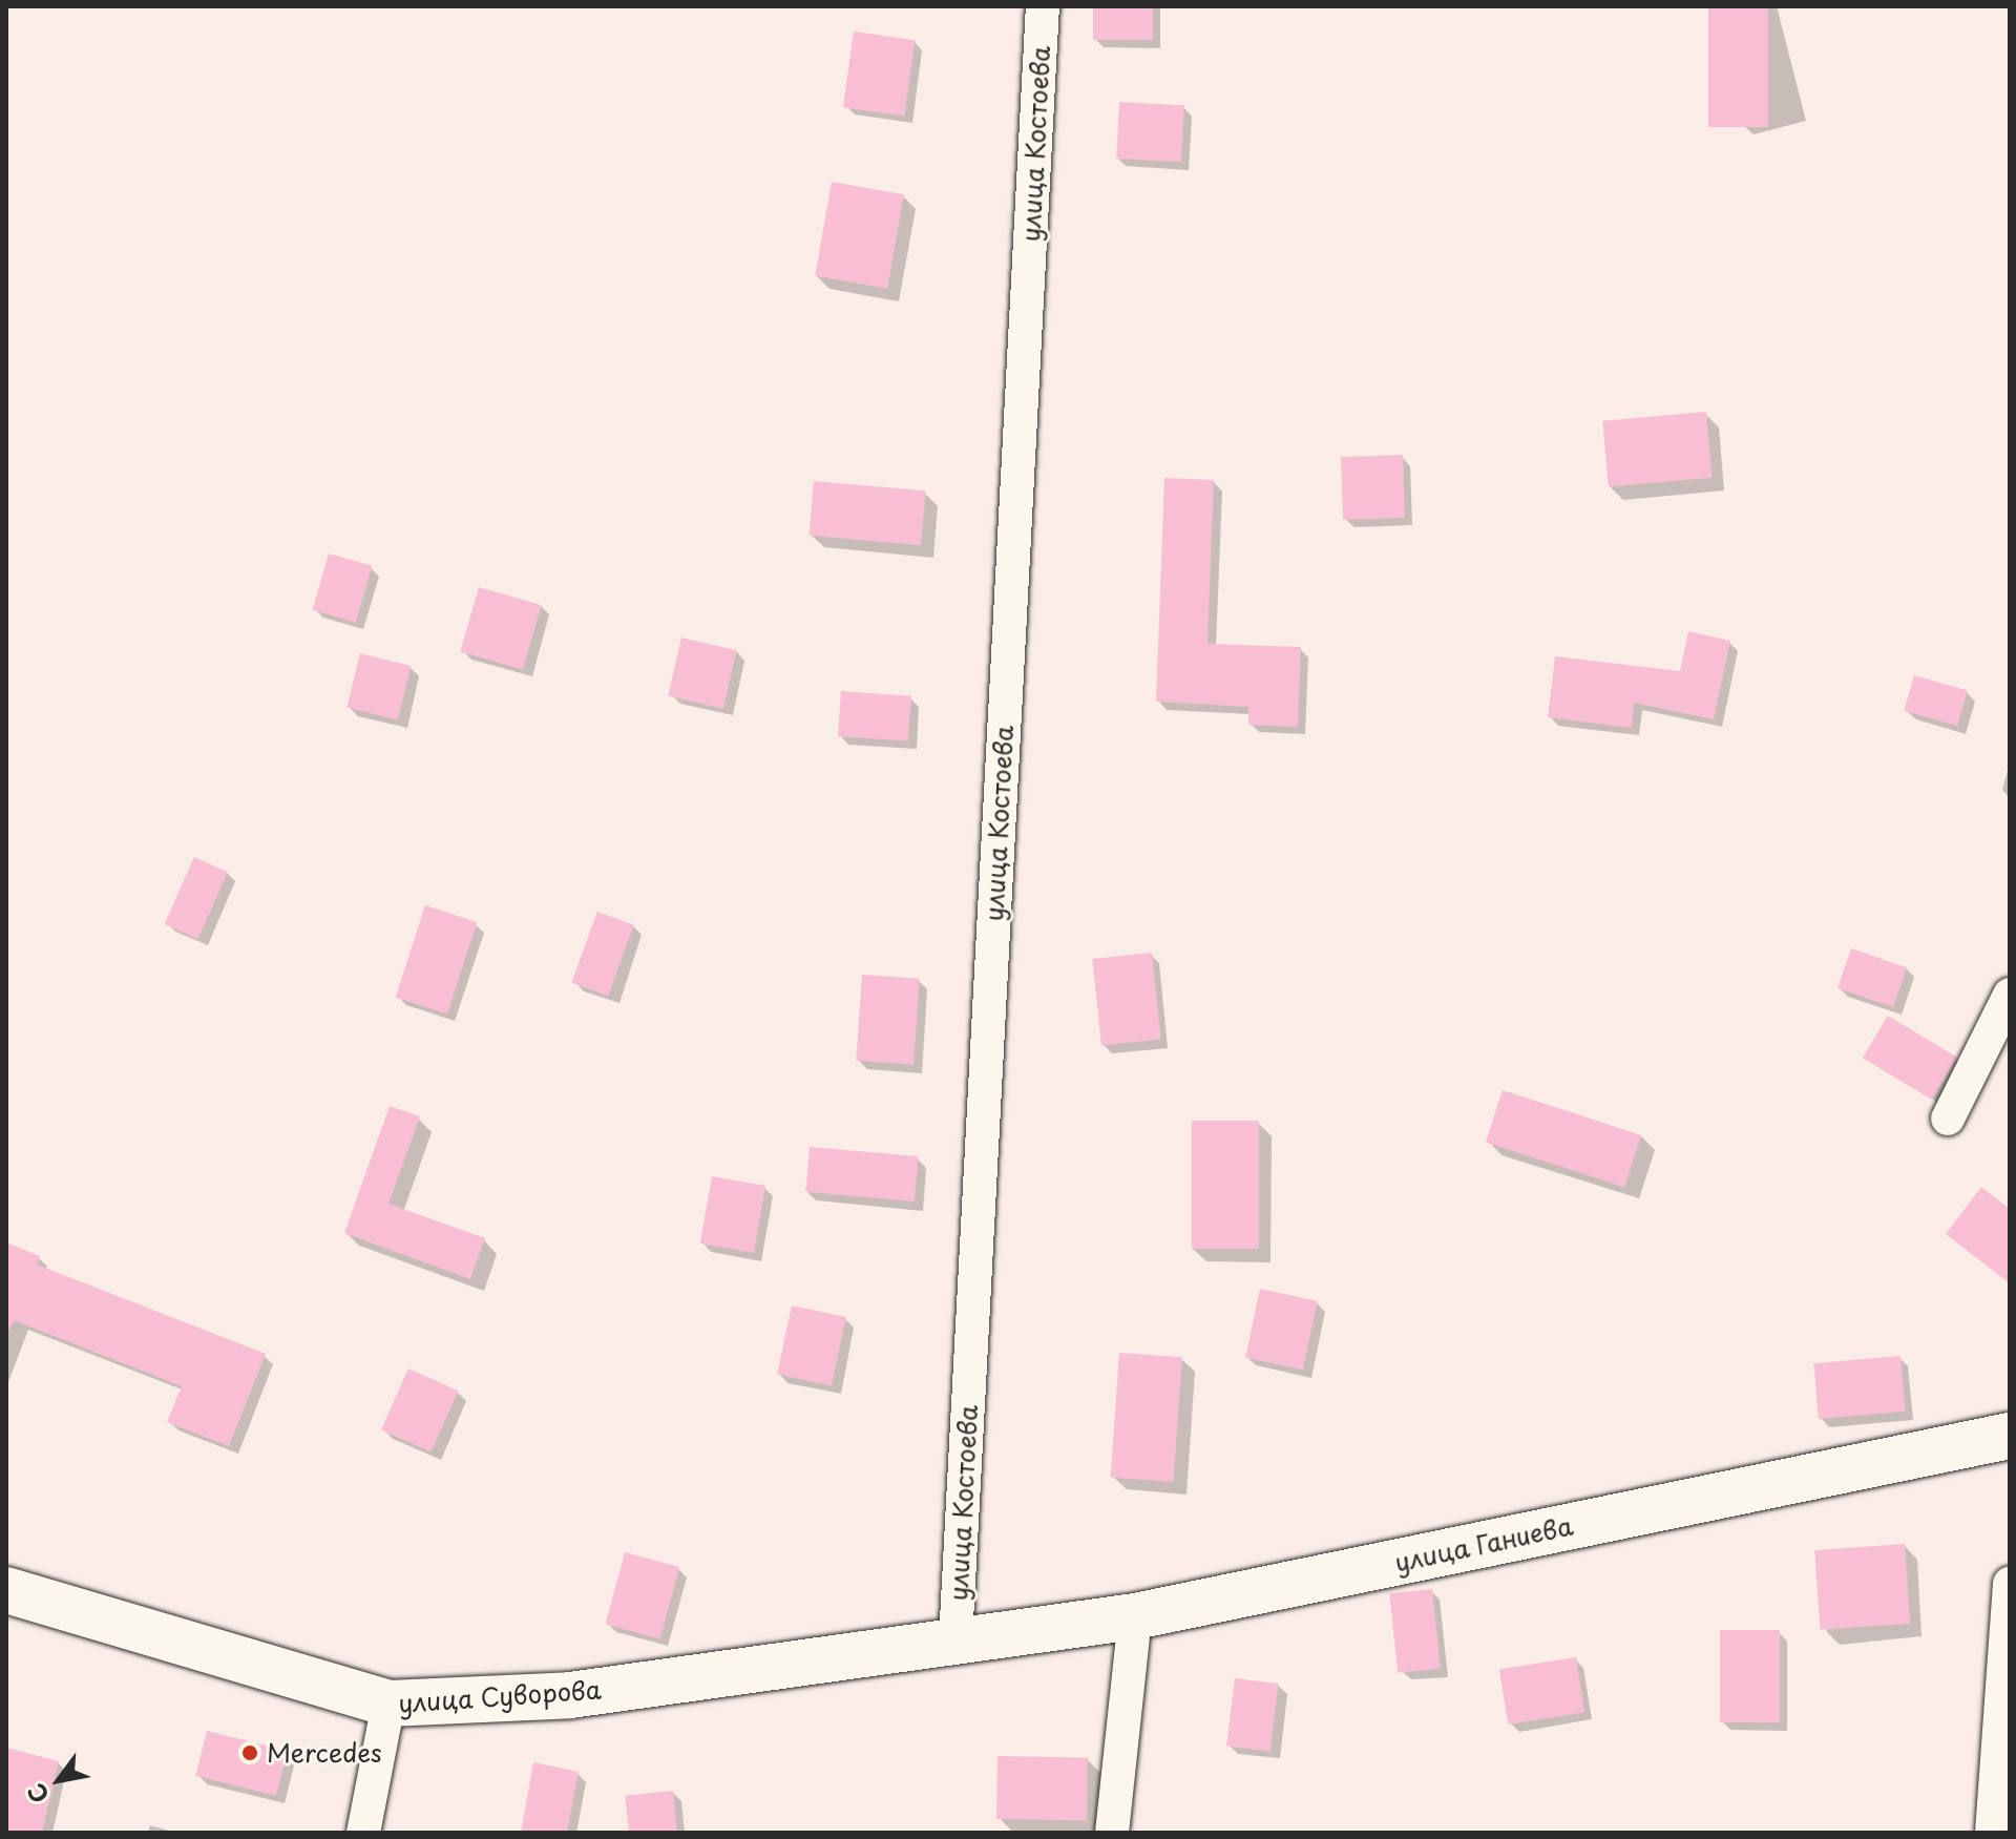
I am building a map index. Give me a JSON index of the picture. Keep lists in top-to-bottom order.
{
  "streets": {
    "main road": ["улица Ганиева", "улица Суворова"],
    "street": ["улица Костоева"]
  },
  "crossings": [
    ["улица Костоева", "улица Ганиева"],
    ["улица Костоева", "улица Суворова"],
    ["улица Ганиева", "улица Суворова"]
  ],
  "places": ["Mercedes"],
  "north": "bottom left"
}
